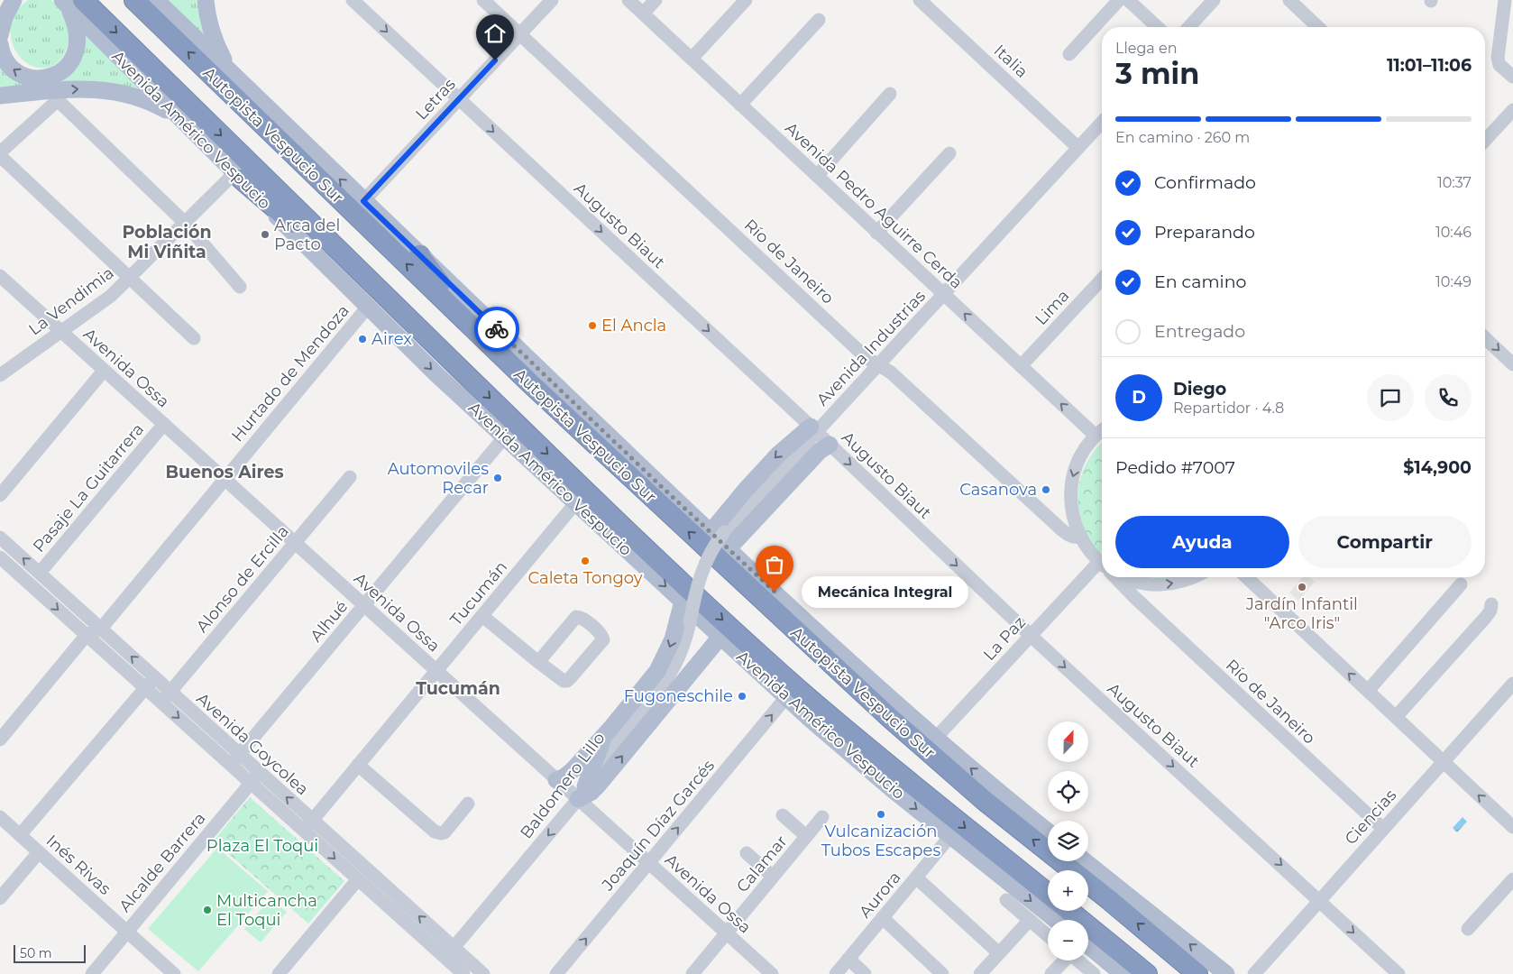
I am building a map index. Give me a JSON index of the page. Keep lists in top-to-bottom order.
{
  "streets": {
    "highway": ["Autopista Vespucio Sur"],
    "main road": ["Avenida Américo Vespucio"],
    "street": [
      "Italia",
      "Letras",
      "Avenida Pedro Aguirre Cerda",
      "Augusto Biaut",
      "Río de Janeiro",
      "La Vendimia",
      "Lima",
      "Avenida Industrias",
      "Avenida Ossa",
      "Hurtado de Mendoza",
      "Pasaje La Guitarrera",
      "Alonso de Ercilla",
      "Tucumán",
      "Alhué",
      "La Paz",
      "Avenida Goycolea",
      "Baldomero Lillo",
      "Ciencias",
      "Joaquín Díaz Garcés",
      "Alcalde Barrera",
      "Calamar",
      "Inés Rivas",
      "Aurora"
    ]
  },
  "crossings": [
    ["Italia", "Avenida Industrias"],
    ["Letras", "Augusto Biaut"],
    ["Letras", "Río de Janeiro"],
    ["Avenida Américo Vespucio", "La Vendimia"],
    ["Avenida Américo Vespucio", "Hurtado de Mendoza"],
    ["Avenida Américo Vespucio", "Tucumán"],
    ["Avenida Américo Vespucio", "Alhué"],
    ["Avenida Américo Vespucio", "Joaquín Díaz Garcés"],
    ["Avenida Américo Vespucio", "Aurora"],
    ["Avenida Pedro Aguirre Cerda", "Lima"],
    ["Avenida Pedro Aguirre Cerda", "Avenida Industrias"],
    ["Augusto Biaut", "Avenida Industrias"],
    ["Augusto Biaut", "La Paz"],
    ["Augusto Biaut", "Ciencias"],
    ["Río de Janeiro", "Avenida Industrias"],
    ["Río de Janeiro", "Ciencias"],
    ["La Vendimia", "Avenida Ossa"],
    ["Avenida Ossa", "Hurtado de Mendoza"],
    ["Avenida Ossa", "Pasaje La Guitarrera"],
    ["Avenida Ossa", "Alonso de Ercilla"],
    ["Avenida Ossa", "Tucumán"],
    ["Avenida Ossa", "Alhué"],
    ["Avenida Ossa", "Baldomero Lillo"],
    ["Avenida Ossa", "Joaquín Díaz Garcés"],
    ["Avenida Ossa", "Calamar"],
    ["Hurtado de Mendoza", "Avenida Goycolea"],
    ["Pasaje La Guitarrera", "Avenida Goycolea"],
    ["Alonso de Ercilla", "Avenida Goycolea"],
    ["Tucumán", "Avenida Goycolea"],
    ["Alhué", "Avenida Goycolea"],
    ["Avenida Goycolea", "Baldomero Lillo"],
    ["Avenida Goycolea", "Alcalde Barrera"],
    ["Alcalde Barrera", "Inés Rivas"]
  ],
  "one_way": ["Augusto Biaut", "Baldomero Lillo", "Joaquín Díaz Garcés"],
  "districts": ["Población Mi Viñita", "Buenos Aires", "Tucumán"],
  "parks": ["Plaza El Toqui"],
  "places": [
    "Arca del Pacto",
    "El Ancla",
    "Airex",
    "Automoviles Recar",
    "Casanova",
    "Caleta Tongoy",
    "Jardín Infantil \"Arco Iris\"",
    "Mecánica Integral",
    "Fugoneschile",
    "Vulcanización Tubos Escapes",
    "Multicancha El Toqui"
  ],
  "scale_bar": "50 m",
  "north": "top",
  "page": {
    "heading": ["3 min", "Llega en", "11:01–11:06"],
    "panel": [
      "Diego",
      "Repartidor · 4.8",
      "Pedido #7007",
      "$14,900"
    ],
    "bar": "En camino · 260 m",
    "list": [
      ["Confirmado", "10:37"],
      ["Preparando", "10:46"],
      ["En camino", "10:49"],
      "Entregado"
    ],
    "round": "D",
    "buttons": ["Ayuda", "Compartir"],
    "bubble": "Mecánica Integral",
    "map_buttons": ["+", "−"],
    "scale": "50 m"
  }
}
